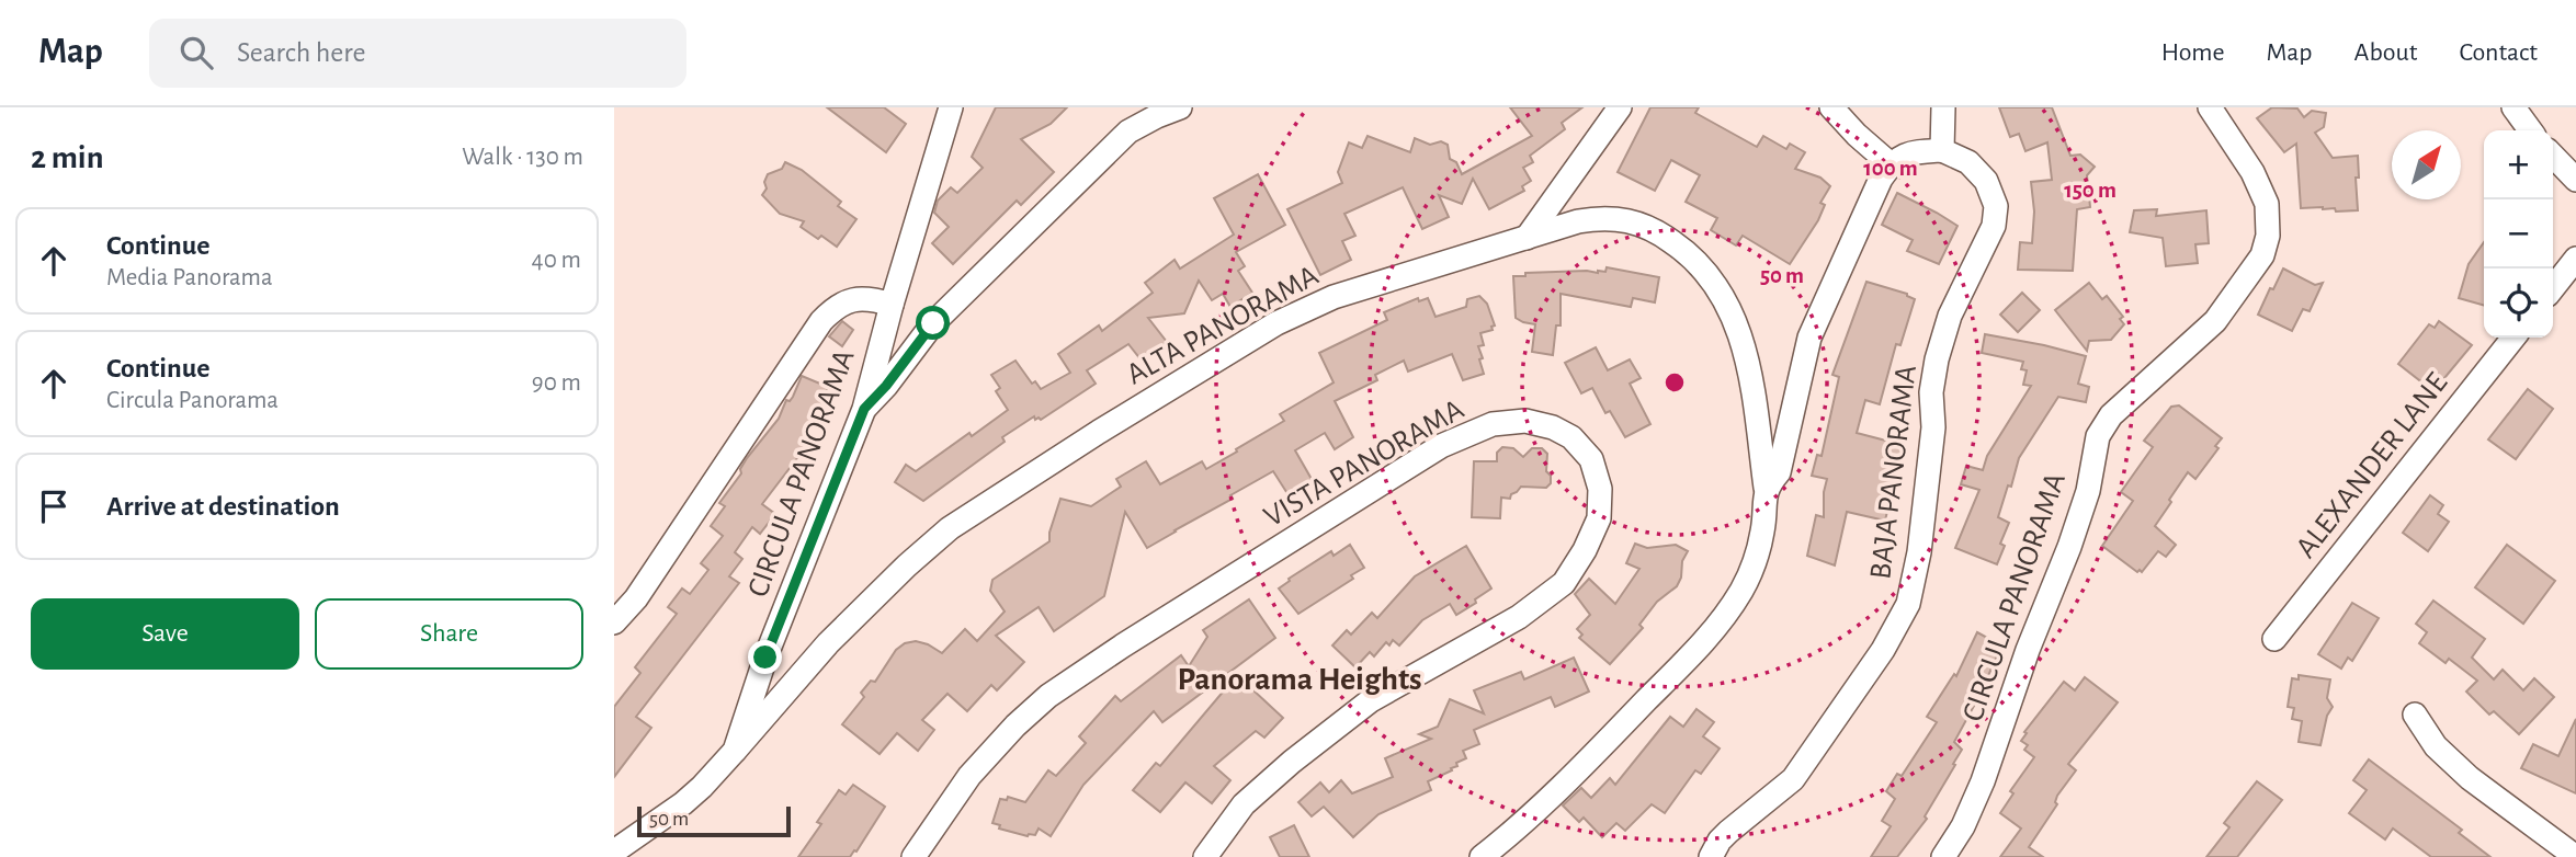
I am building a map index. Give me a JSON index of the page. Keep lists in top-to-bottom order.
{
  "streets": {
    "street": [
      "ALTA PANORAMA",
      "VISTA PANORAMA",
      "ALEXANDER LANE",
      "BAJA PANORAMA",
      "CIRCULA PANORAMA"
    ]
  },
  "crossings": [
    ["ALTA PANORAMA", "CIRCULA PANORAMA"]
  ],
  "districts": ["Panorama Heights"],
  "scale_bar": "50 m",
  "north": "top right",
  "page": {
    "header": "Map",
    "search": "Search here",
    "nav": [
      "Home",
      "Map",
      "About",
      "Contact"
    ],
    "heading": ["2 min", "Walk · 130 m"],
    "map_buttons": ["+", "−"],
    "list": [
      ["Continue", "Media Panorama", "40 m"],
      ["Continue", "Circula Panorama", "90 m"],
      "Arrive at destination"
    ],
    "buttons": ["Save", "Share"],
    "scale": "50 m"
  },
  "rings": ["100 m", "150 m", "50 m"]
}
